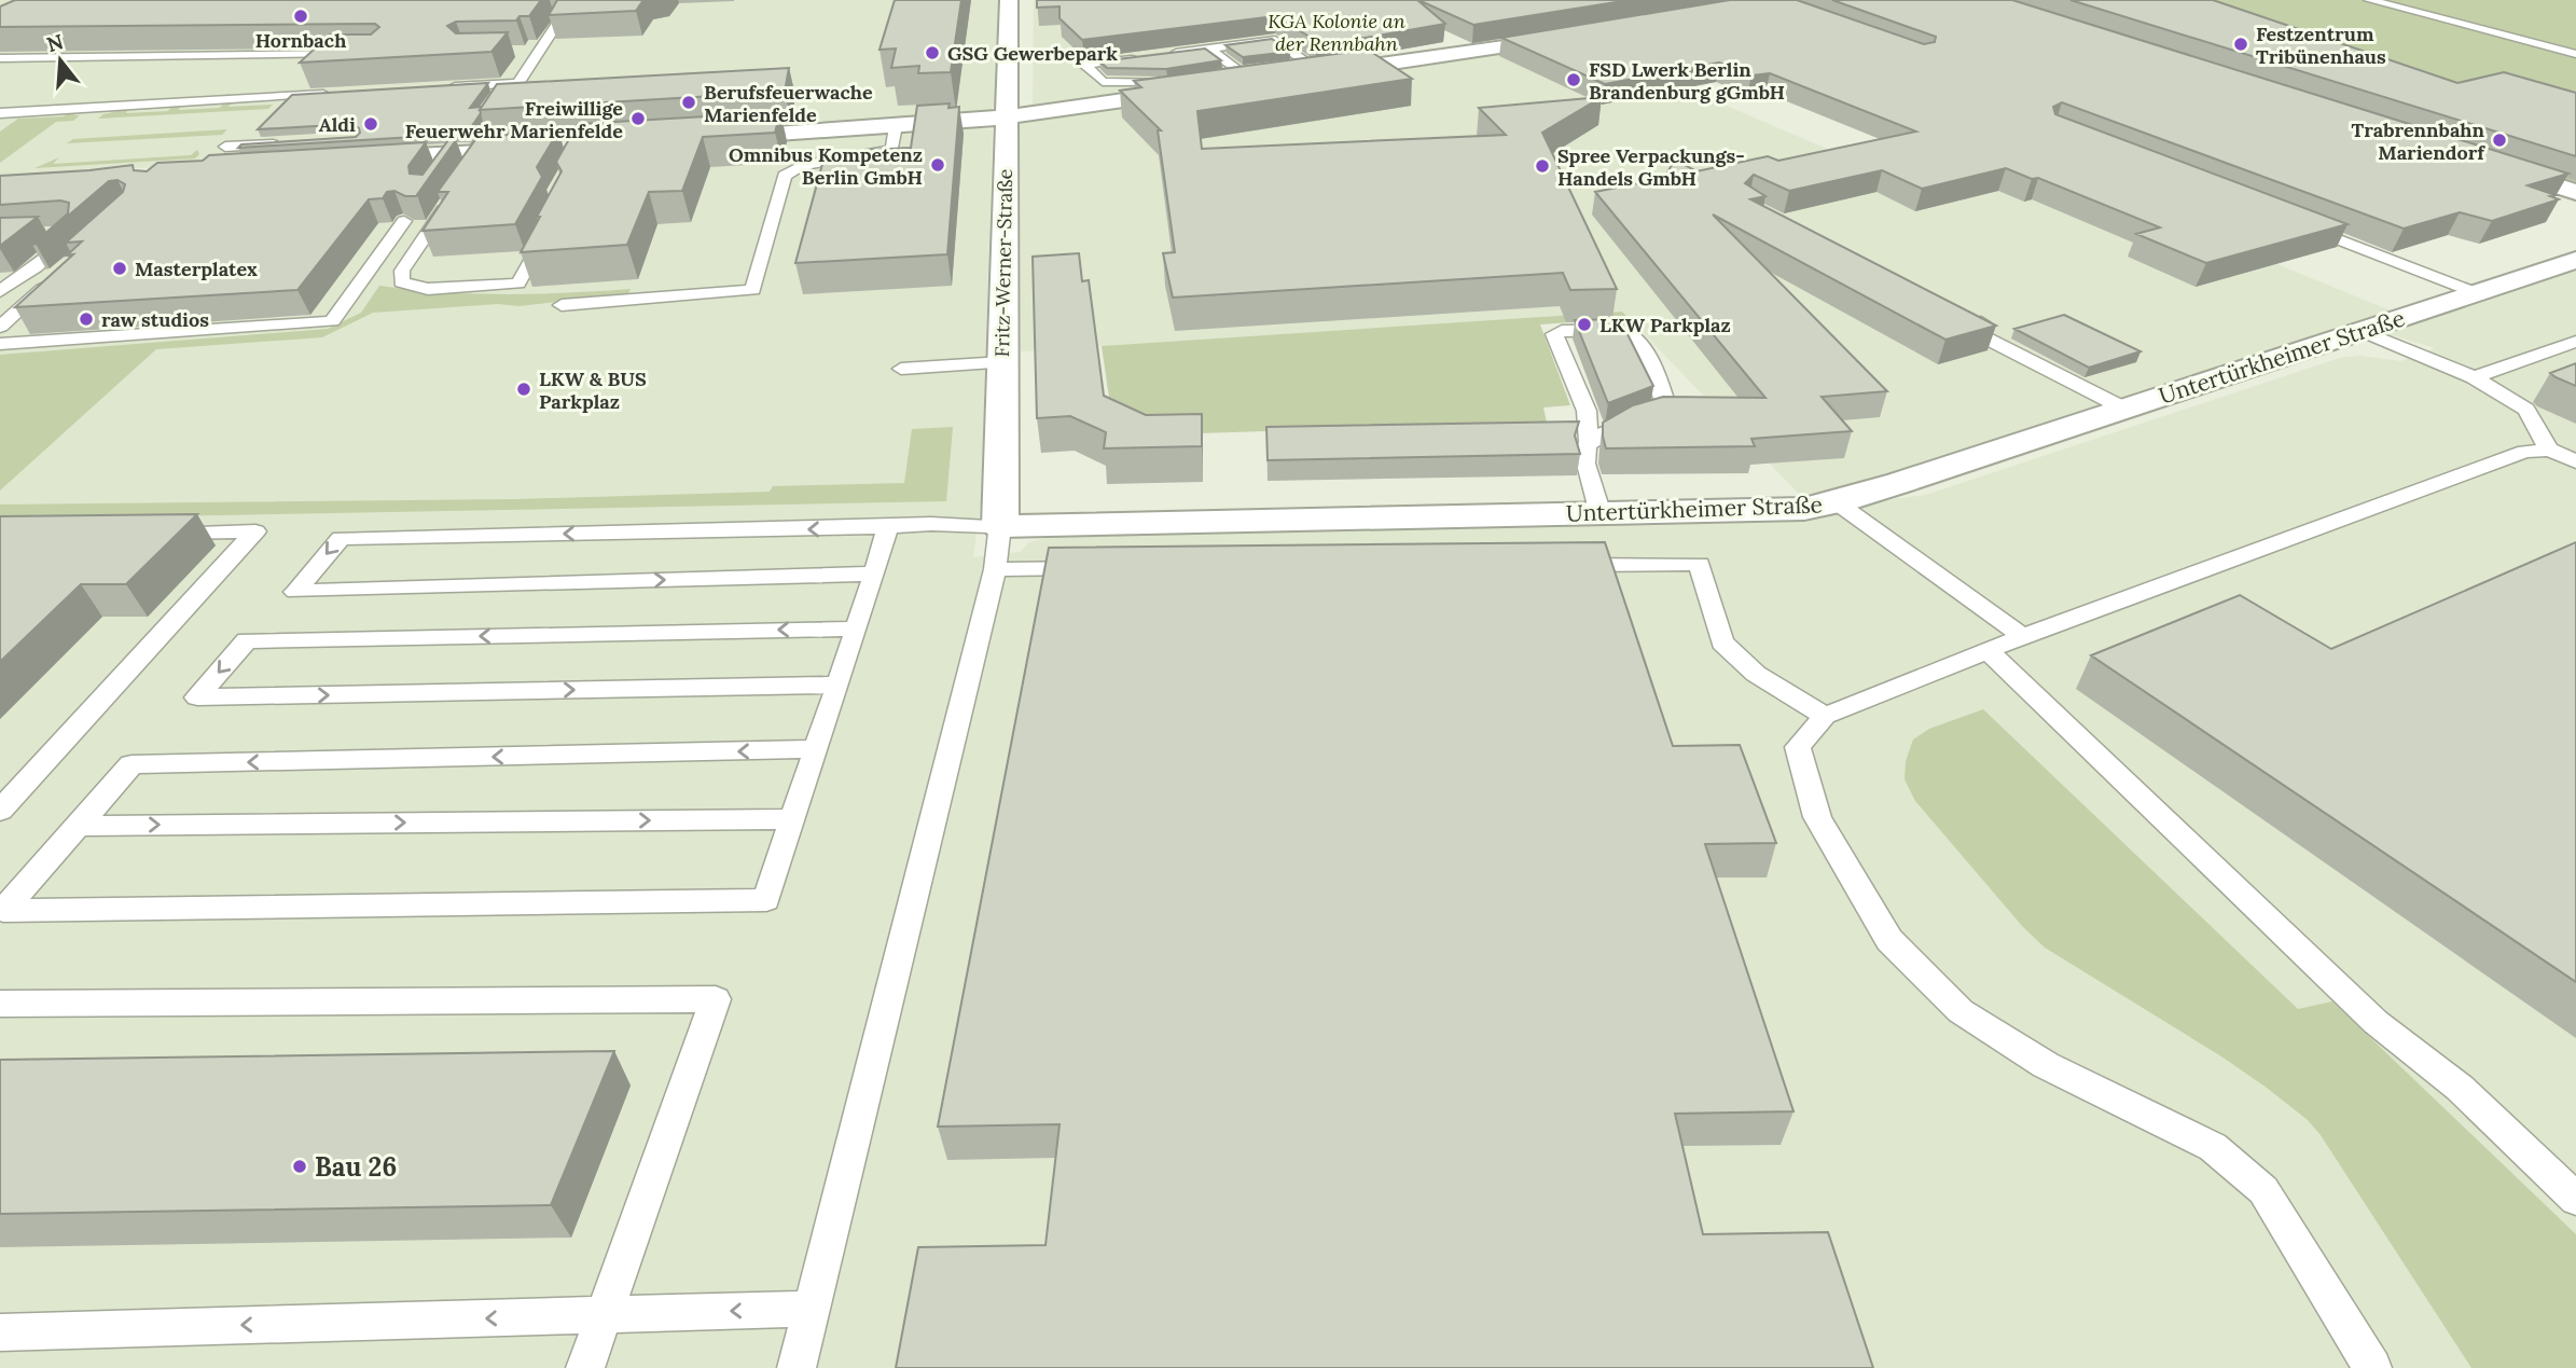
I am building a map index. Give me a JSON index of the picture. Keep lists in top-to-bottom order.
{
  "streets": {
    "street": ["Fritz-Werner-Straße", "Untertürkheimer Straße"]
  },
  "crossings": [
    ["Fritz-Werner-Straße", "Untertürkheimer Straße"]
  ],
  "parks": ["KGA Kolonie an der Rennbahn"],
  "places": [
    "Hornbach",
    "Festzentrum Tribünenhaus",
    "GSG Gewerbepark",
    "FSD Lwerk Berlin Brandenburg gGmbH",
    "Berufsfeuerwache Marienfelde",
    "Freiwillige Feuerwehr Marienfelde",
    "Aldi",
    "Trabrennbahn Mariendorf",
    "Omnibus Kompetenz Berlin GmbH",
    "Spree Verpackungs- Handels GmbH",
    "Masterplatex",
    "raw studios",
    "LKW Parkplaz",
    "LKW & BUS Parkplaz",
    "Bau 26"
  ],
  "north": "top"
}
